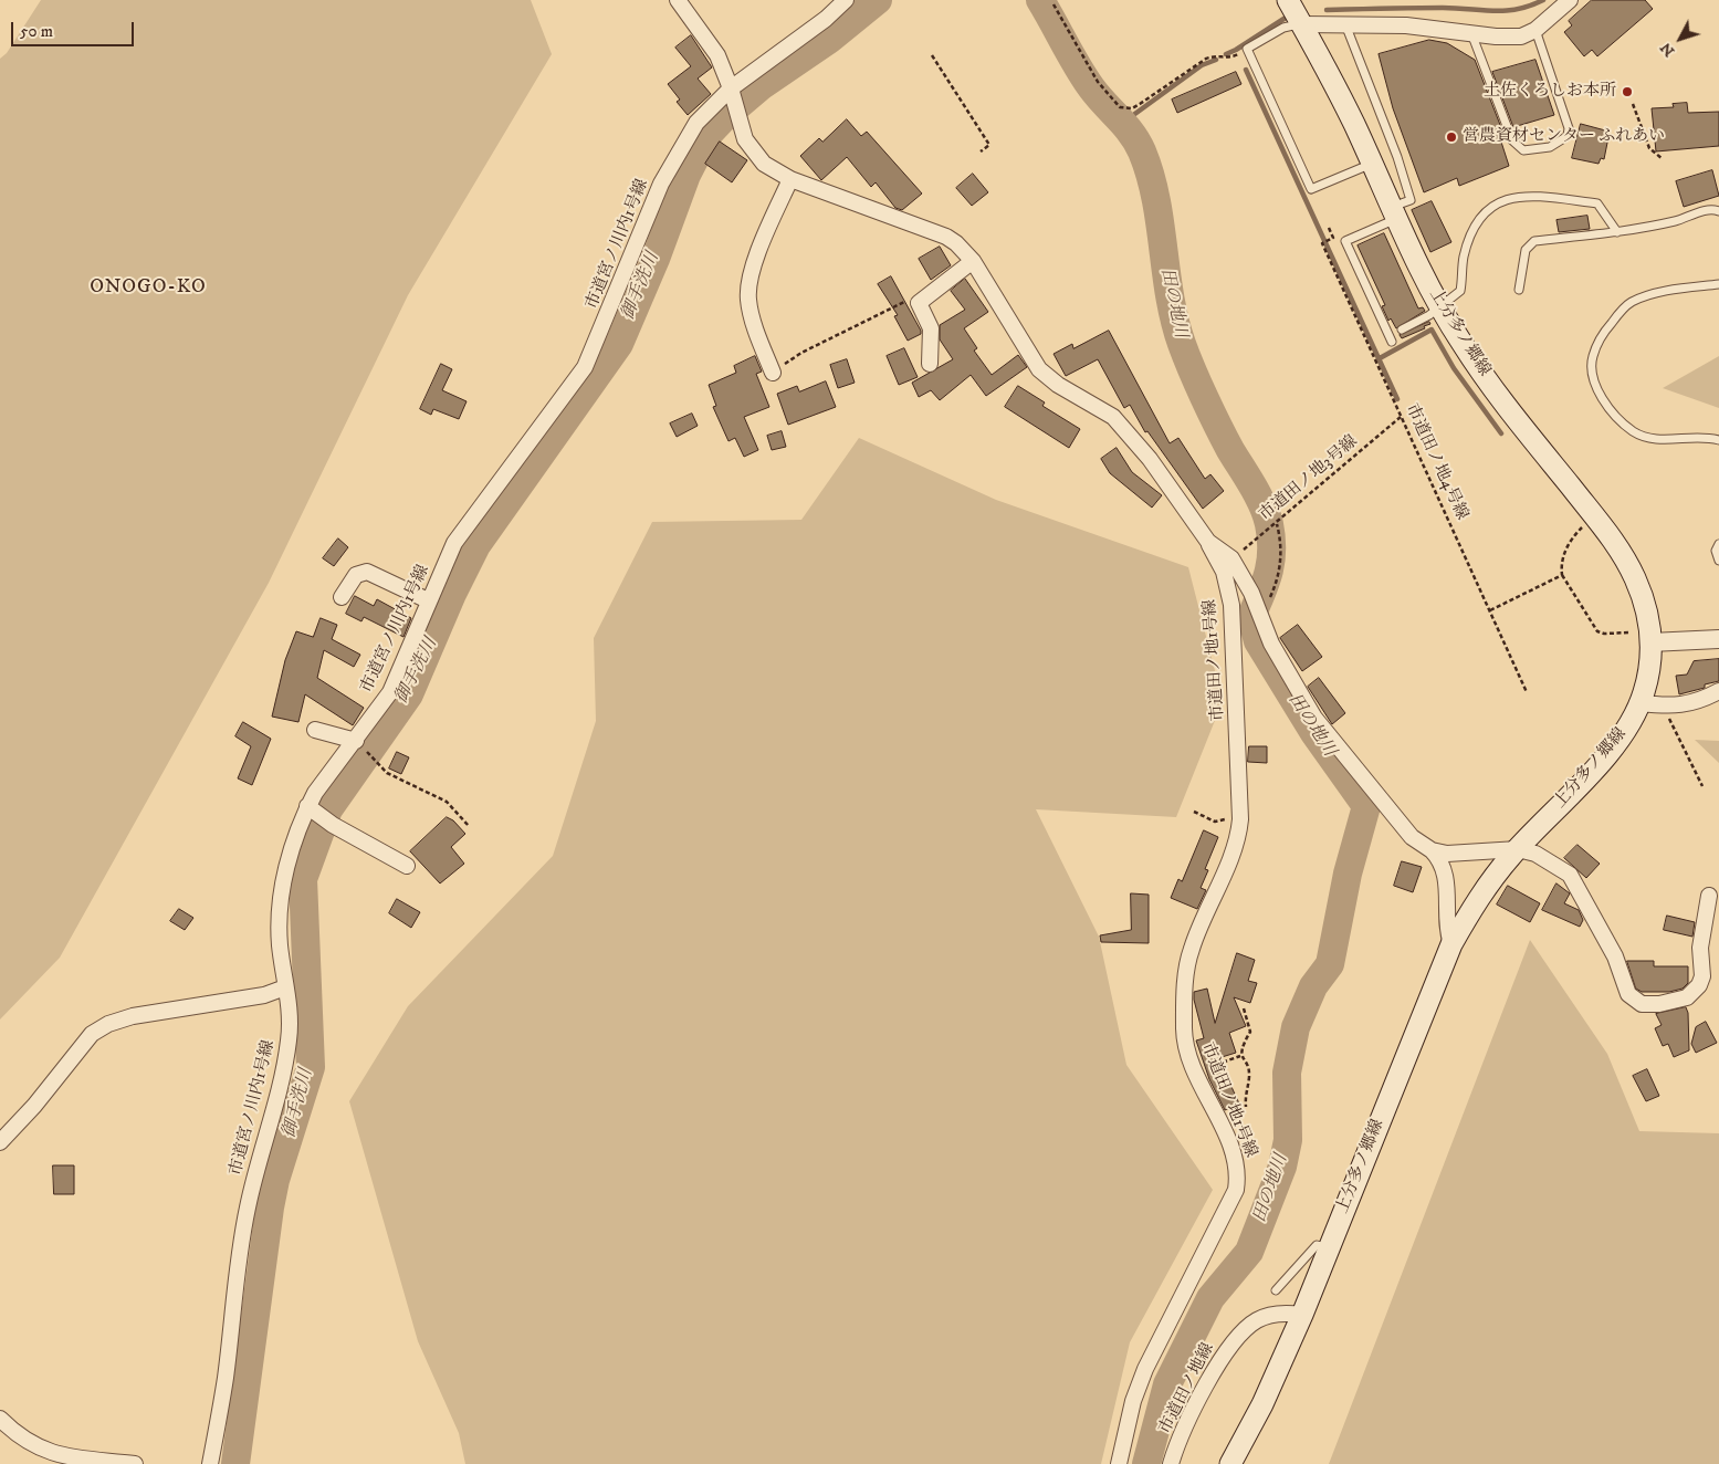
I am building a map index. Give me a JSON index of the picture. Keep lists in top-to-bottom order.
{
  "streets": {
    "main road": ["上分多ノ郷線"],
    "street": ["市道宮ノ川内1号線", "市道田ノ地1号線", "市道田ノ地線"],
    "path": ["市道田ノ地4号線", "市道田ノ地3号線"]
  },
  "crossings": [
    ["上分多ノ郷線", "市道田ノ地線"],
    ["市道田ノ地4号線", "市道田ノ地3号線"]
  ],
  "districts": ["ONOGO-KO"],
  "water": ["御手洗川", "田の地川"],
  "places": ["土佐くろしお本所", "営農資材センター ふれあい"],
  "scale_bar": "50 m",
  "north": "bottom left"
}
